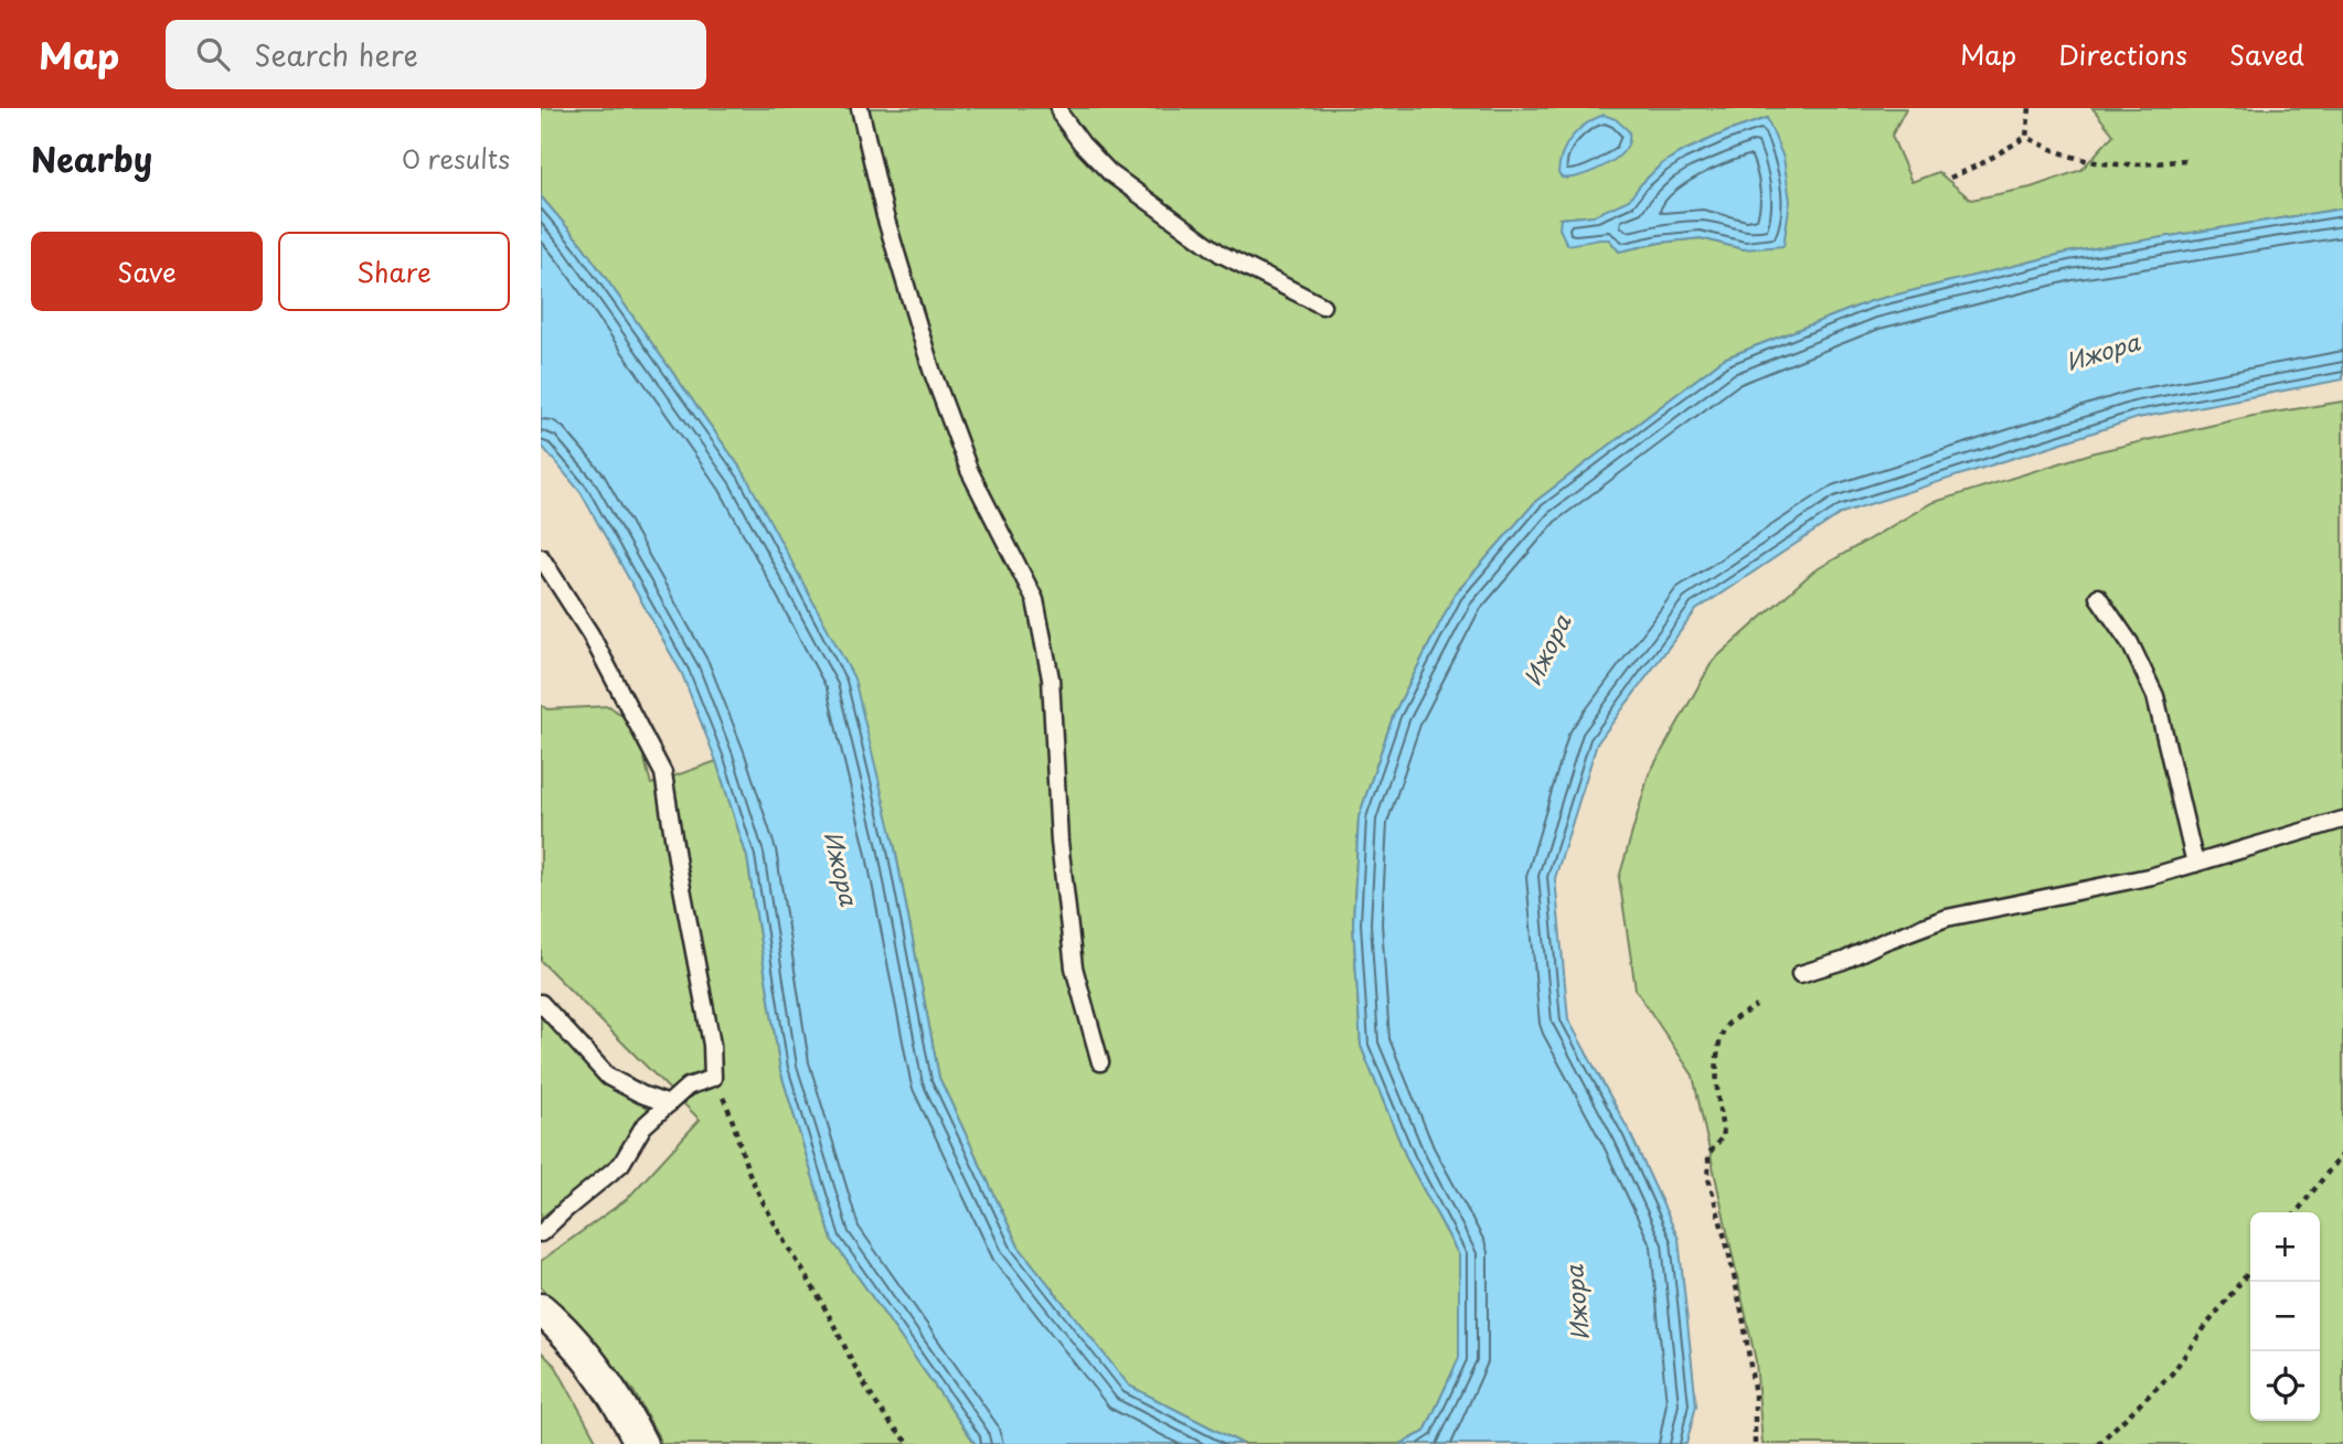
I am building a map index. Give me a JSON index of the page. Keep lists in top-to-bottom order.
{
  "water": ["Ижора"],
  "page": {
    "header": "Map",
    "search": "Search here",
    "nav": ["Map", "Directions", "Saved"],
    "heading": ["Nearby", "0 results"],
    "buttons": ["Save", "Share"],
    "map_buttons": ["+", "−"]
  }
}
